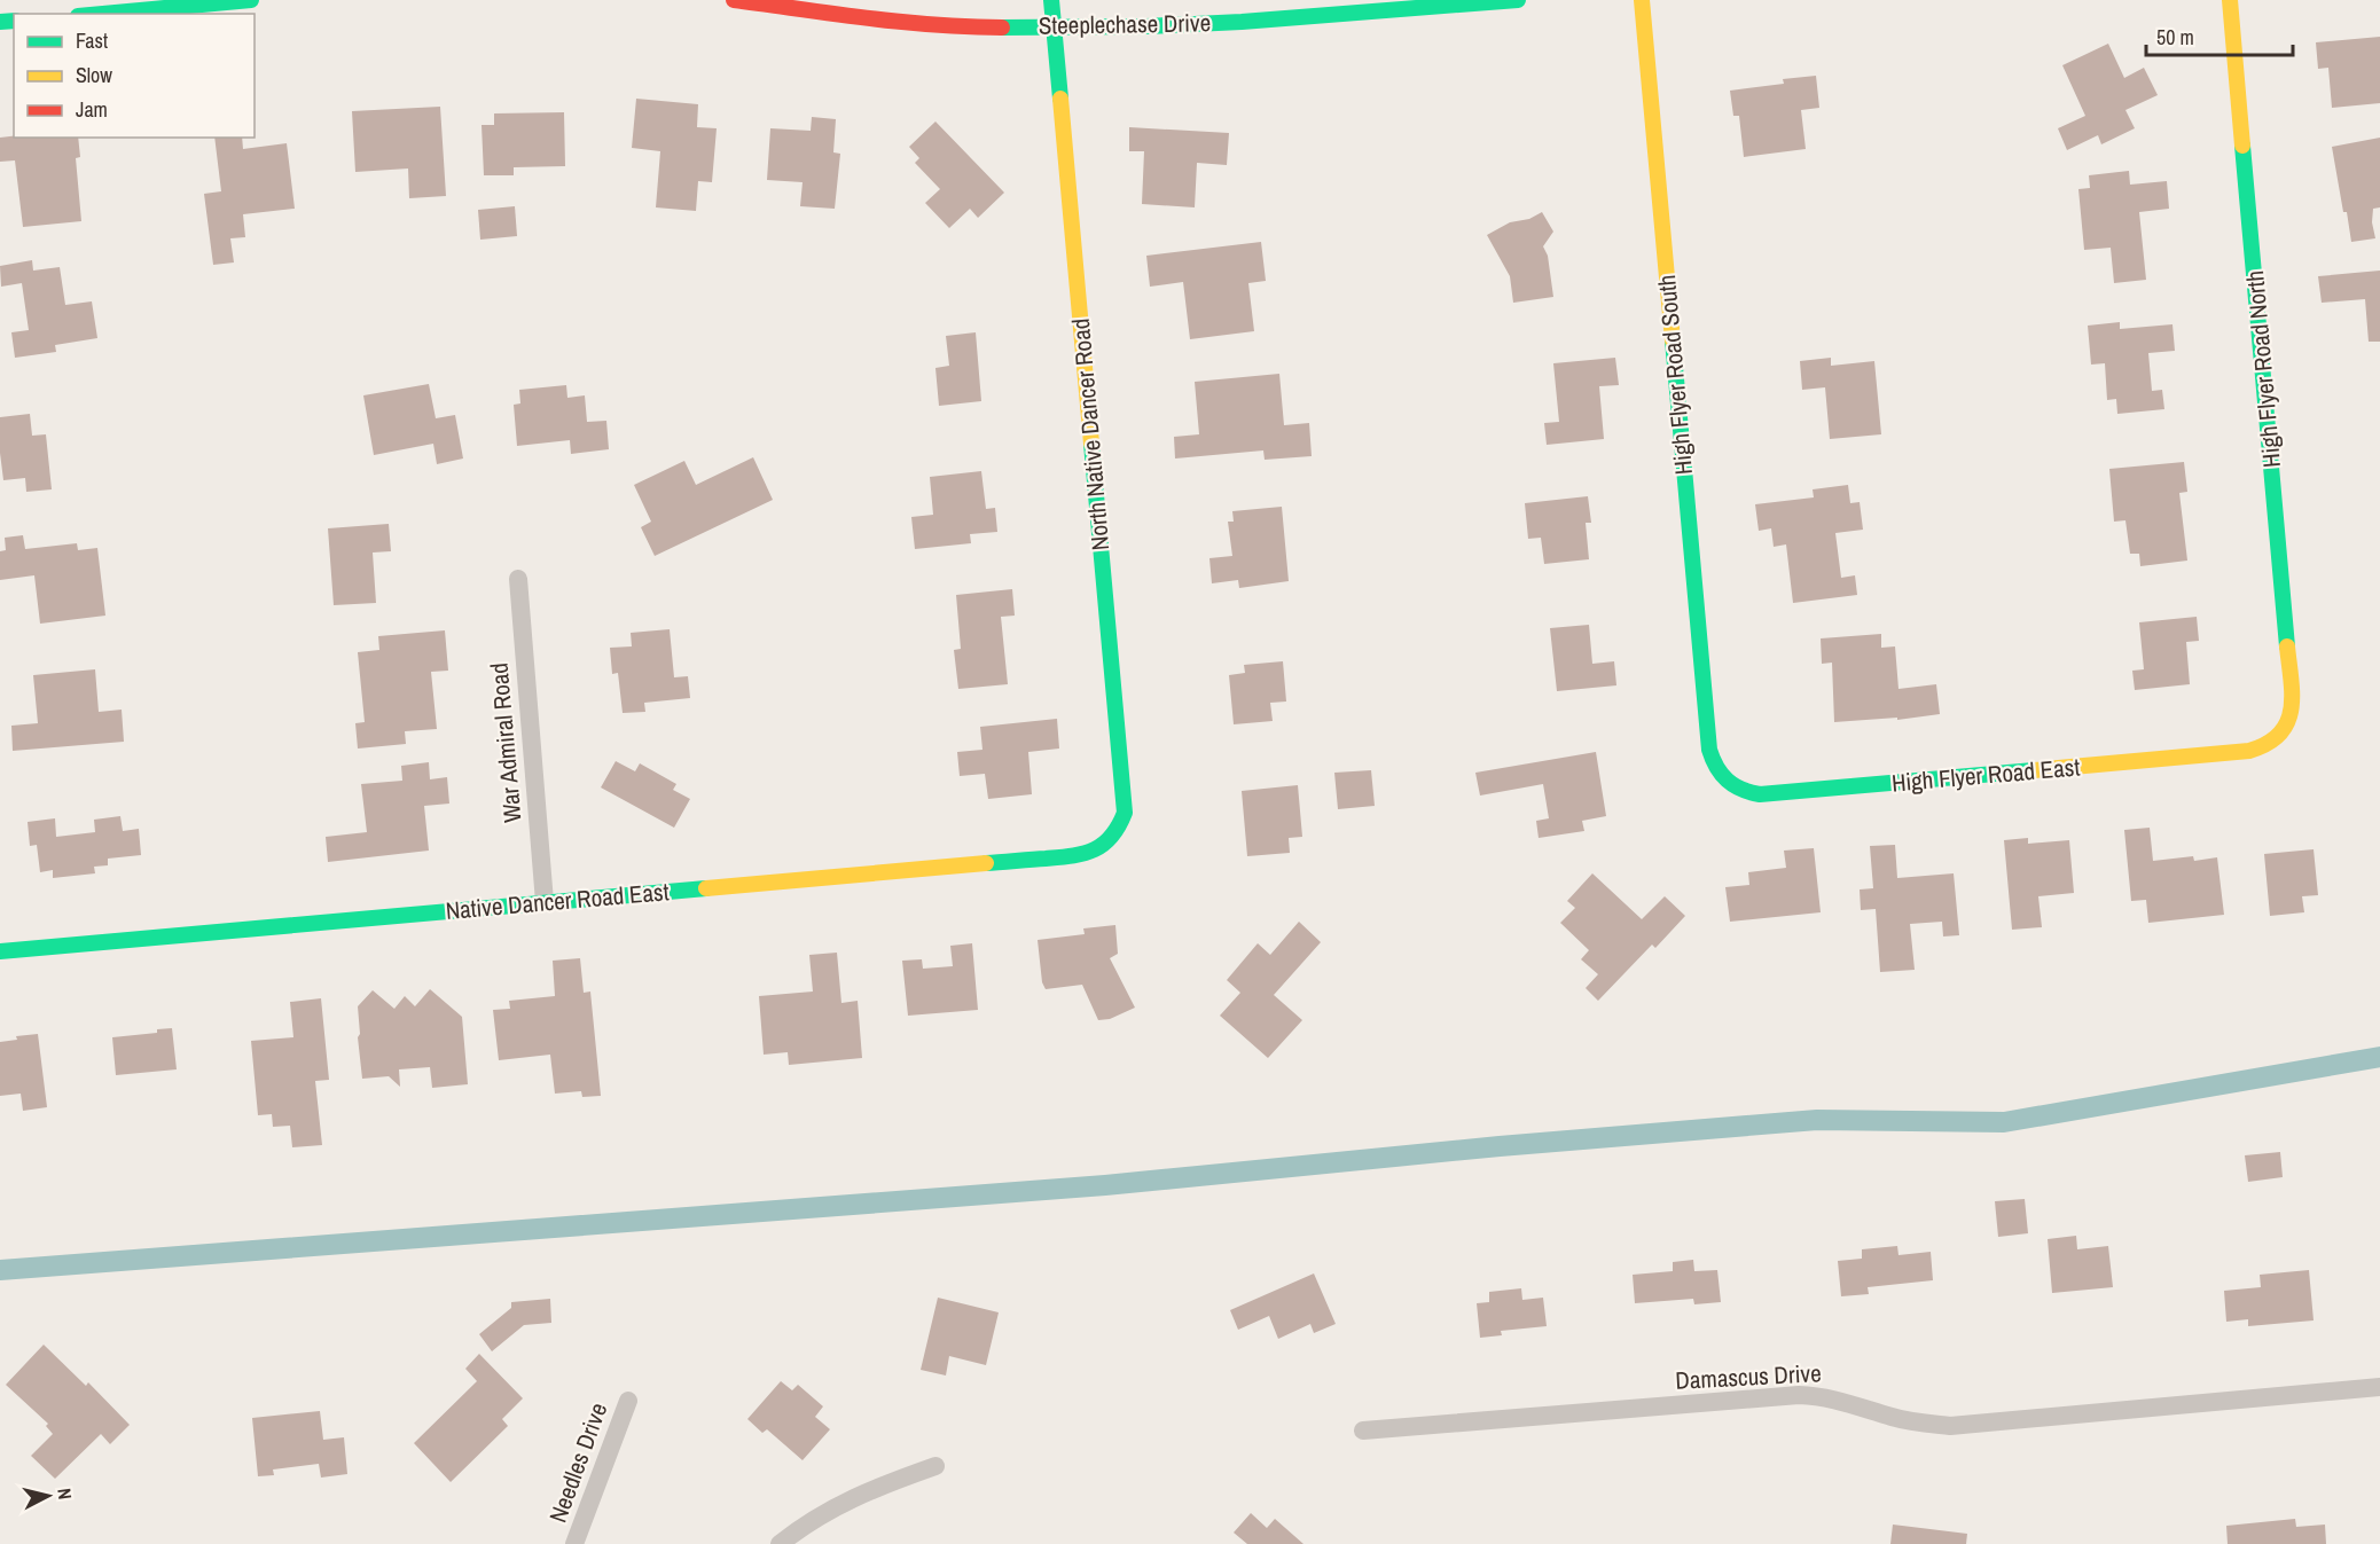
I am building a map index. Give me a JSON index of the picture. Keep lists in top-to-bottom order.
{
  "streets": {
    "street": [
      "Steeplechase Drive",
      "High Flyer Road North",
      "High Flyer Road South",
      "North Native Dancer Road",
      "War Admiral Road",
      "High Flyer Road East",
      "Native Dancer Road East",
      "Damascus Drive",
      "Needles Drive"
    ]
  },
  "crossings": [
    ["Steeplechase Drive", "North Native Dancer Road"],
    ["High Flyer Road North", "High Flyer Road East"],
    ["High Flyer Road South", "High Flyer Road East"],
    ["North Native Dancer Road", "Native Dancer Road East"],
    ["War Admiral Road", "Native Dancer Road East"]
  ],
  "legend": ["Fast", "Slow", "Jam"],
  "scale_bar": "50 m",
  "north": "right"
}
